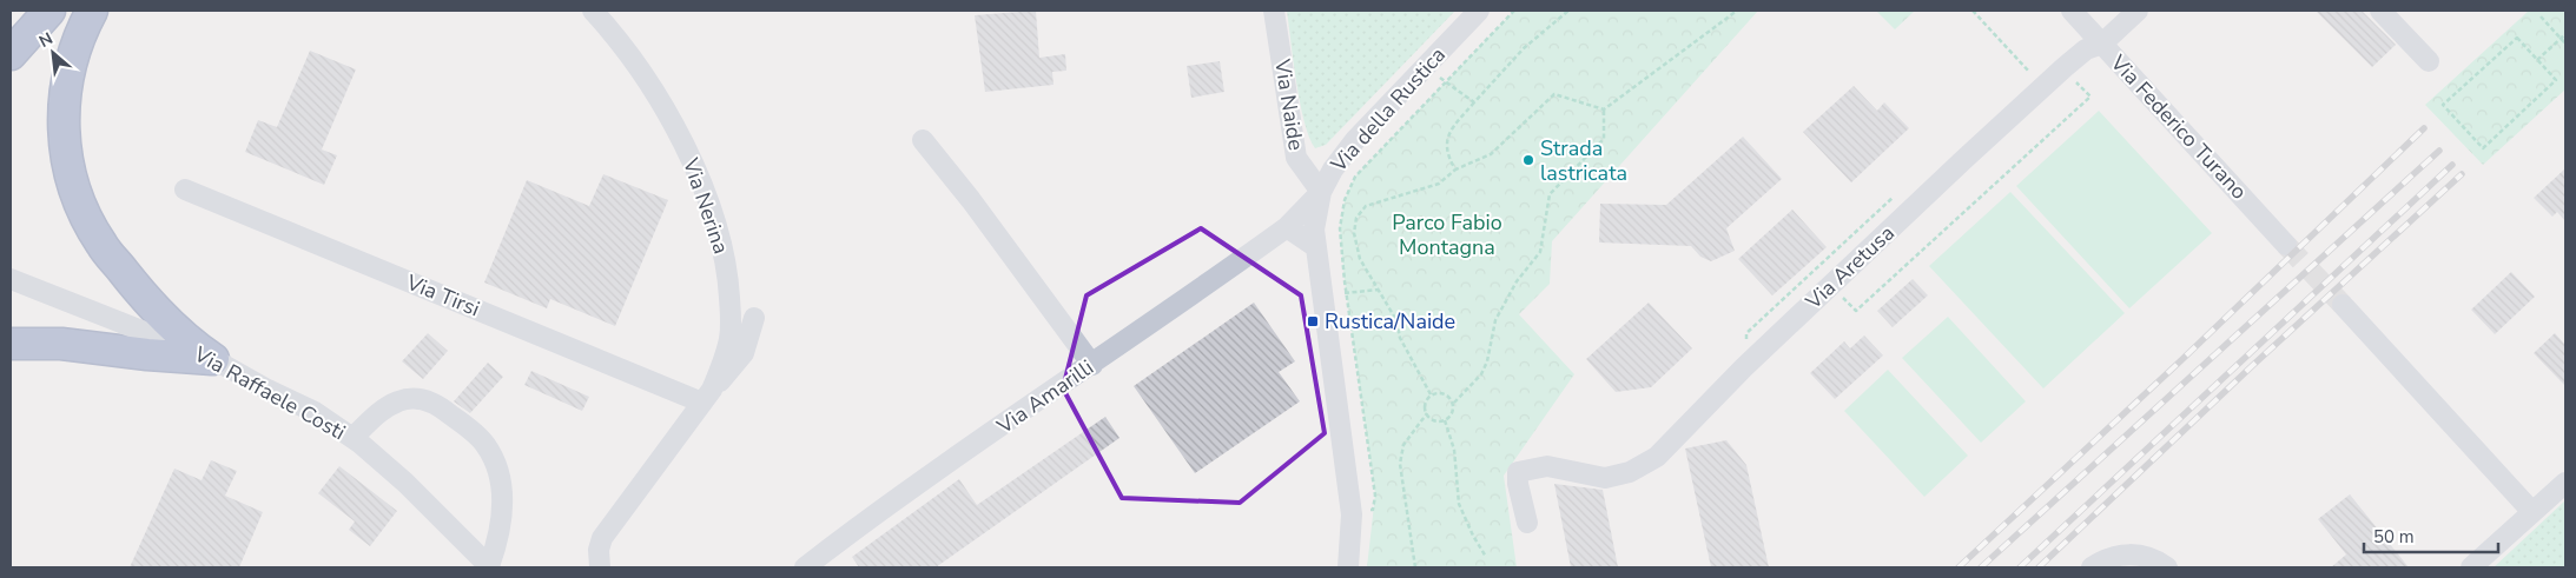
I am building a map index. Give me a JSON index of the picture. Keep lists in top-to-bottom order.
{
  "streets": {
    "street": [
      "Via Naide",
      "Via della Rustica",
      "Via Federico Turano",
      "Via Nerina",
      "Via Aretusa",
      "Via Tirsi",
      "Via Raffaele Costi",
      "Via Amarilli"
    ]
  },
  "crossings": [
    ["Via Naide", "Via della Rustica"],
    ["Via Naide", "Via Amarilli"],
    ["Via della Rustica", "Via Amarilli"],
    ["Via Federico Turano", "Via Aretusa"],
    ["Via Nerina", "Via Tirsi"]
  ],
  "parks": ["Parco Fabio Montagna"],
  "places": {
    "other": ["Strada lastricata"],
    "transit": ["Rustica/Naide"]
  },
  "scale_bar": "50 m",
  "north": "top left"
}
